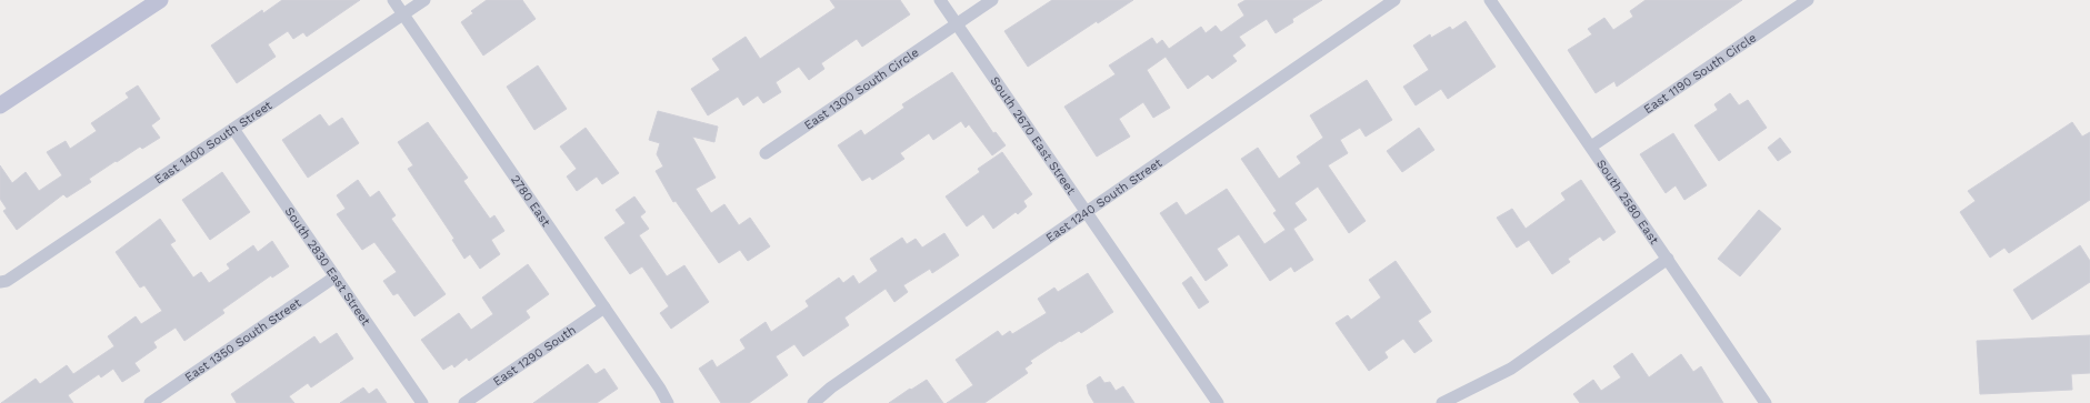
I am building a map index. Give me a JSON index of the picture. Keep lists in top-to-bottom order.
{
  "streets": {
    "street": [
      "East 1190 South Circle",
      "East 1300 South Circle",
      "South 2670 East Street",
      "East 1400 South Street",
      "2780 East",
      "East 1240 South Street",
      "South 2580 East",
      "South 2830 East Street",
      "East 1350 South Street",
      "East 1290 South"
    ]
  },
  "crossings": [
    ["East 1190 South Circle", "South 2580 East"],
    ["East 1300 South Circle", "South 2670 East Street"],
    ["South 2670 East Street", "East 1240 South Street"],
    ["East 1400 South Street", "2780 East"],
    ["East 1400 South Street", "South 2830 East Street"],
    ["2780 East", "East 1290 South"],
    ["South 2830 East Street", "East 1350 South Street"]
  ]
}
